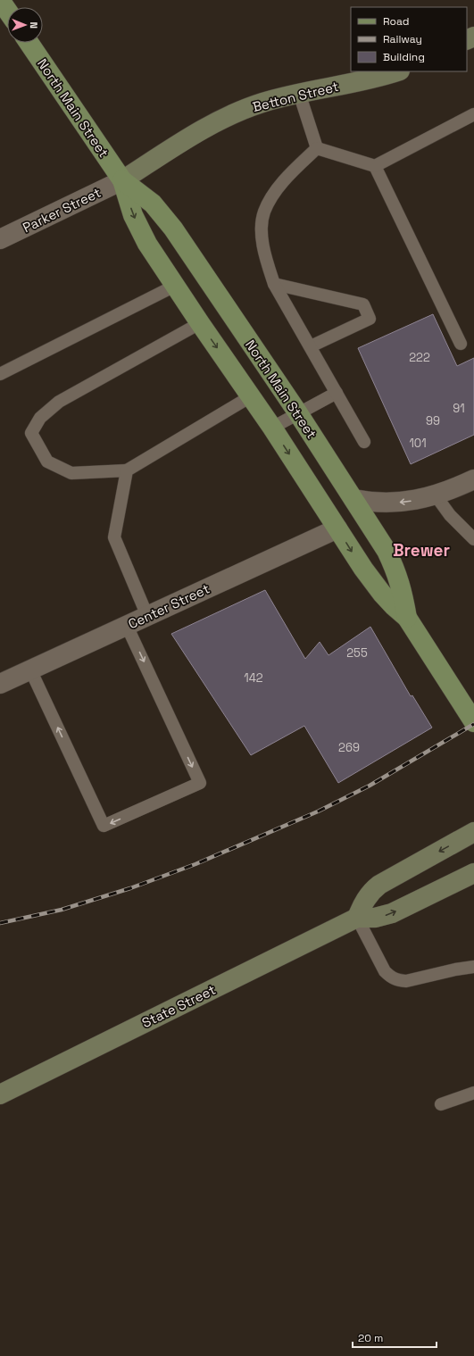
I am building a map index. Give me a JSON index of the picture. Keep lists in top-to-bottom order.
{
  "streets": {
    "main road": ["Betton Street", "North Main Street", "State Street"],
    "street": ["Parker Street", "Center Street"]
  },
  "crossings": [
    ["Betton Street", "North Main Street"],
    ["Betton Street", "Parker Street"],
    ["North Main Street", "Parker Street"],
    ["North Main Street", "Center Street"]
  ],
  "districts": ["Brewer"],
  "house_numbers": [
    "222",
    "91",
    "99",
    "101",
    "255",
    "142",
    "269"
  ],
  "legend": ["Road", "Railway", "Building"],
  "scale_bar": "20 m",
  "north": "right"
}
